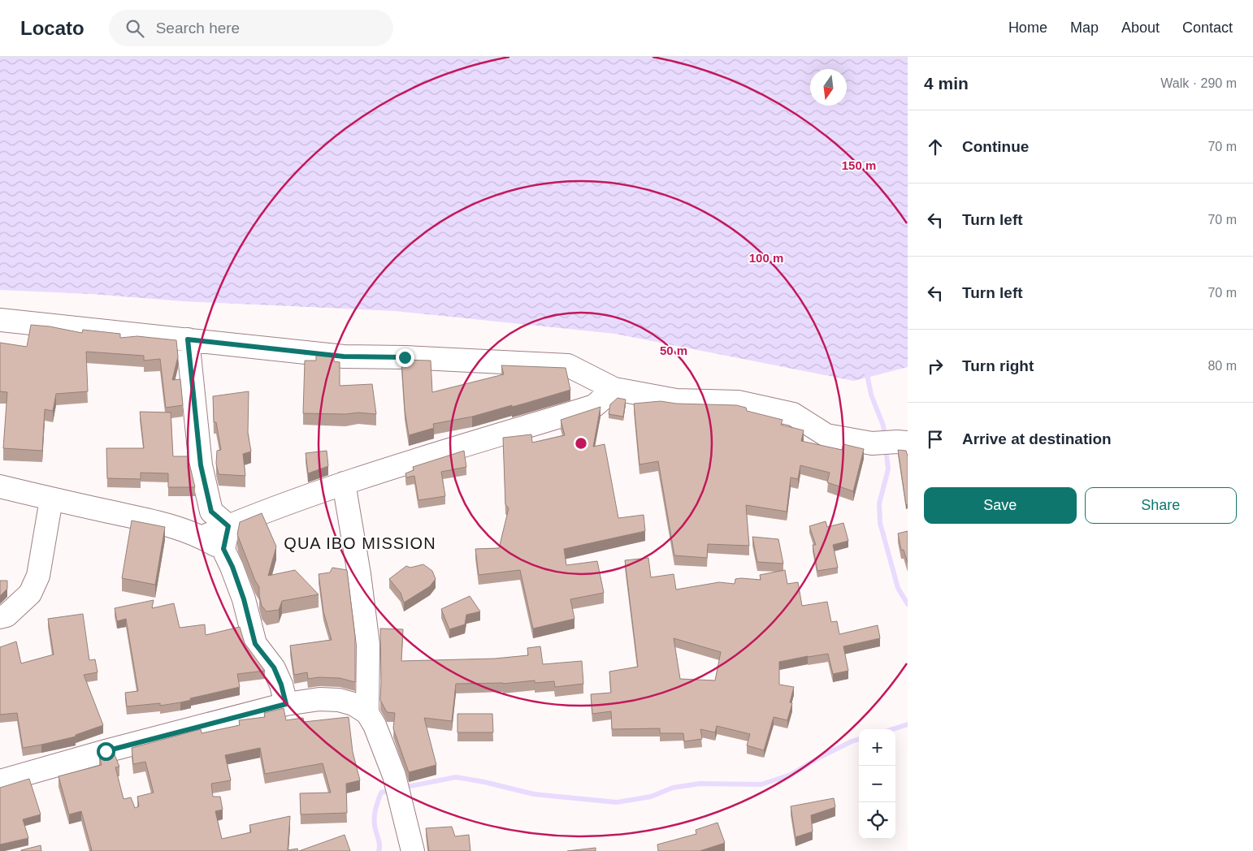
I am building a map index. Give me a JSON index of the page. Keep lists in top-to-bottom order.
{
  "districts": ["QUA IBO MISSION"],
  "north": "bottom",
  "page": {
    "header": "Locato",
    "search": "Search here",
    "nav": [
      "Home",
      "Map",
      "About",
      "Contact"
    ],
    "heading": ["4 min", "Walk · 290 m"],
    "list": [
      ["Continue", "70 m"],
      ["Turn left", "70 m"],
      ["Turn left", "70 m"],
      ["Turn right", "80 m"],
      "Arrive at destination"
    ],
    "buttons": ["Save", "Share"],
    "map_buttons": ["+", "−"]
  },
  "rings": ["150 m", "100 m", "50 m"]
}
